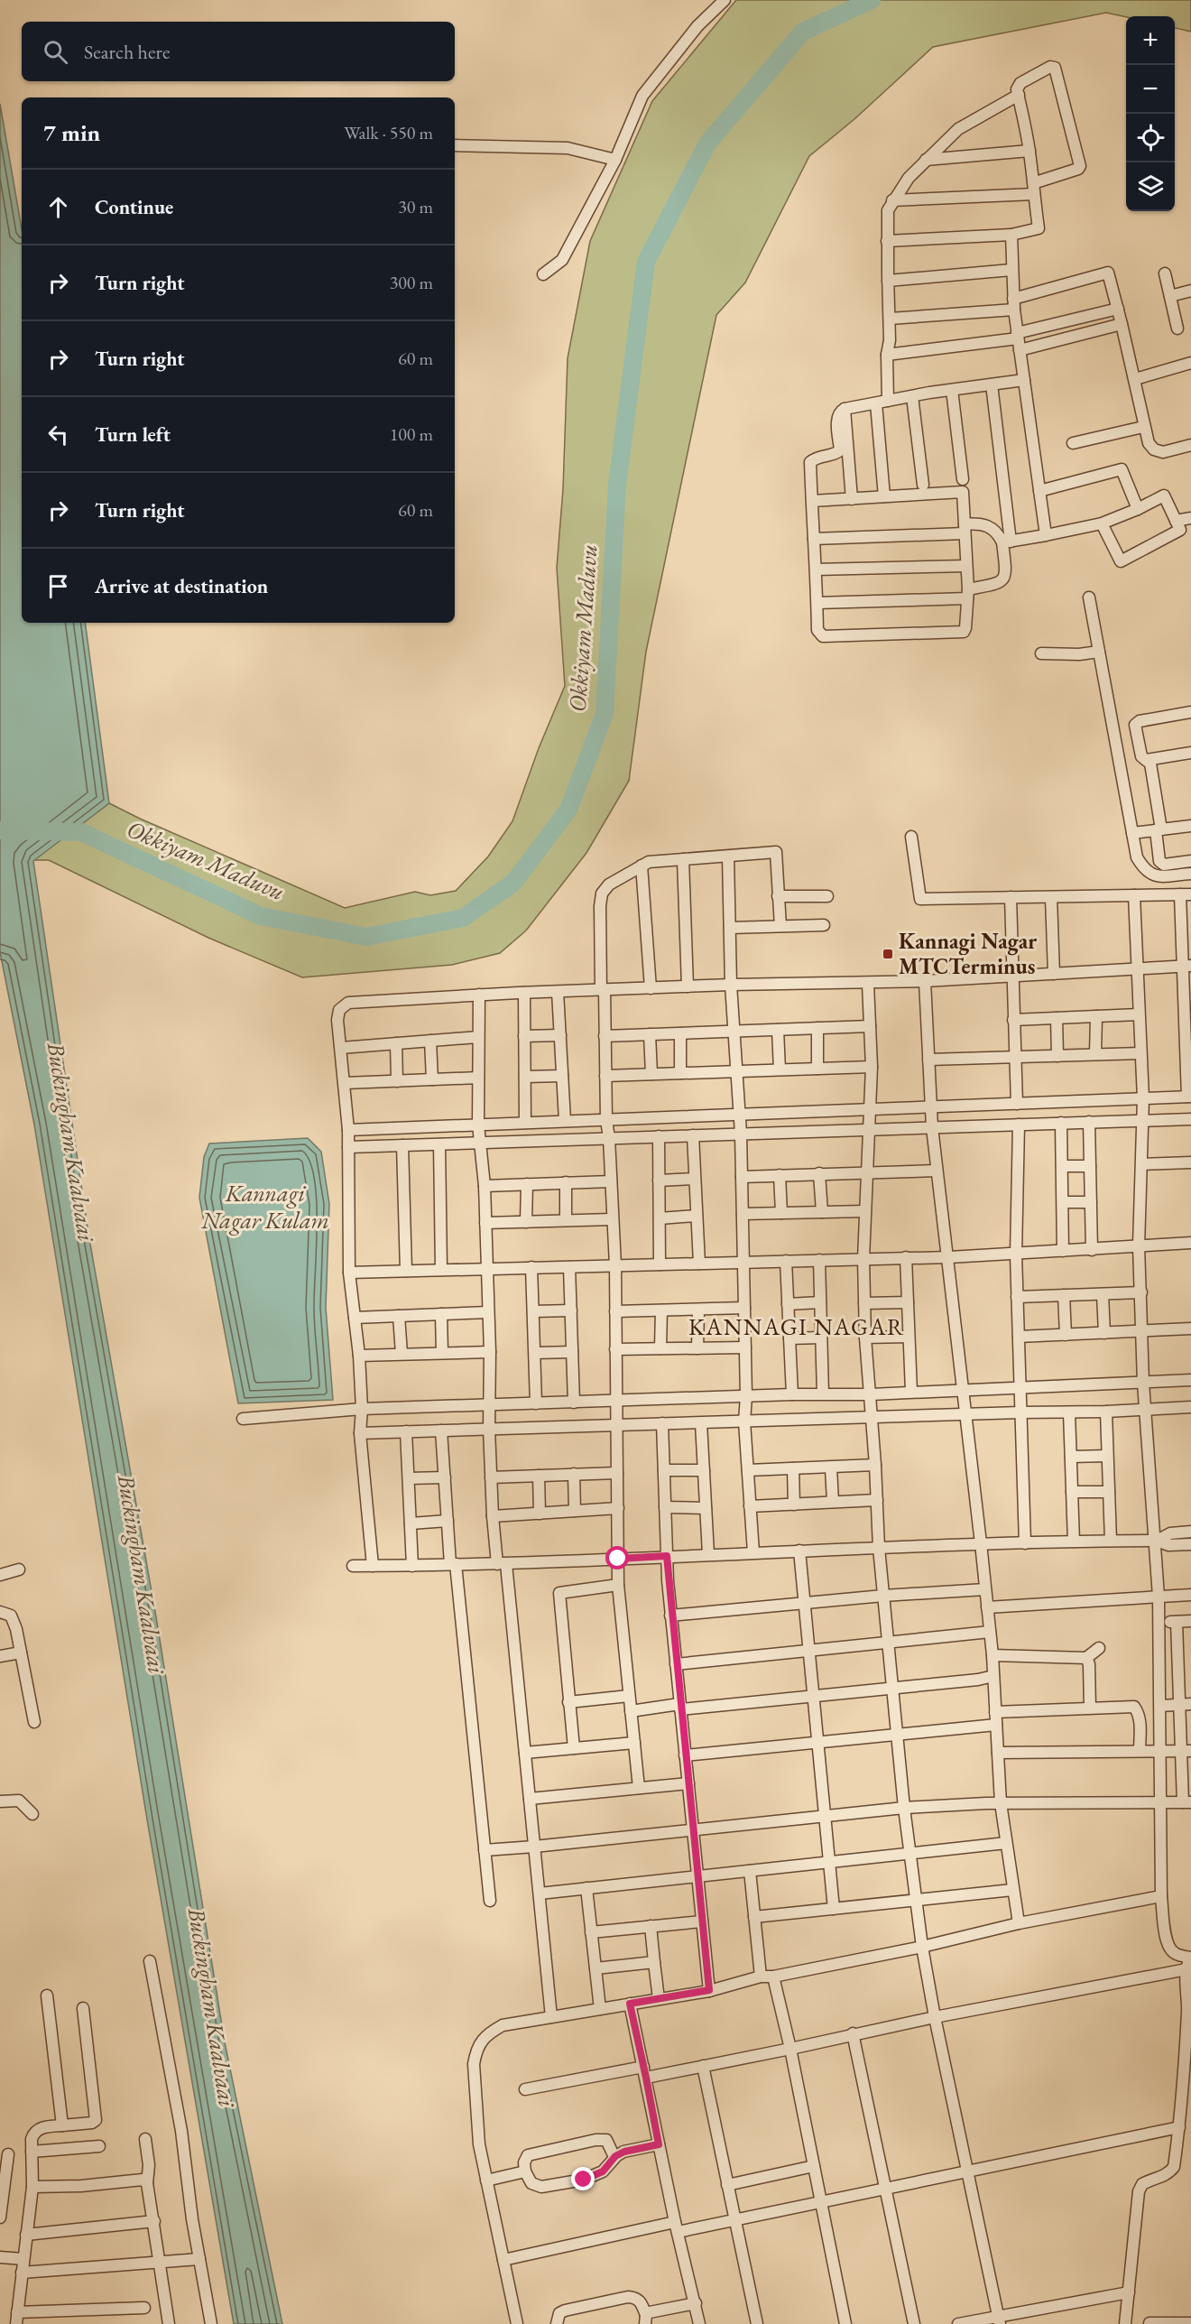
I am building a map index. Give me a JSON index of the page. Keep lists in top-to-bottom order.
{
  "districts": ["KANNAGI NAGAR"],
  "water": ["Okkiyam Maduvu", "Buckingham Kaalvaai", "Kannagi Nagar Kulam"],
  "places": {
    "transit": ["Kannagi Nagar MTCTerminus"]
  },
  "page": {
    "map_buttons": ["+", "−"],
    "search": "Search here",
    "heading": ["7 min", "Walk · 550 m"],
    "list": [
      ["Continue", "30 m"],
      ["Turn right", "300 m"],
      ["Turn right", "60 m"],
      ["Turn left", "100 m"],
      ["Turn right", "60 m"],
      "Arrive at destination"
    ]
  }
}
